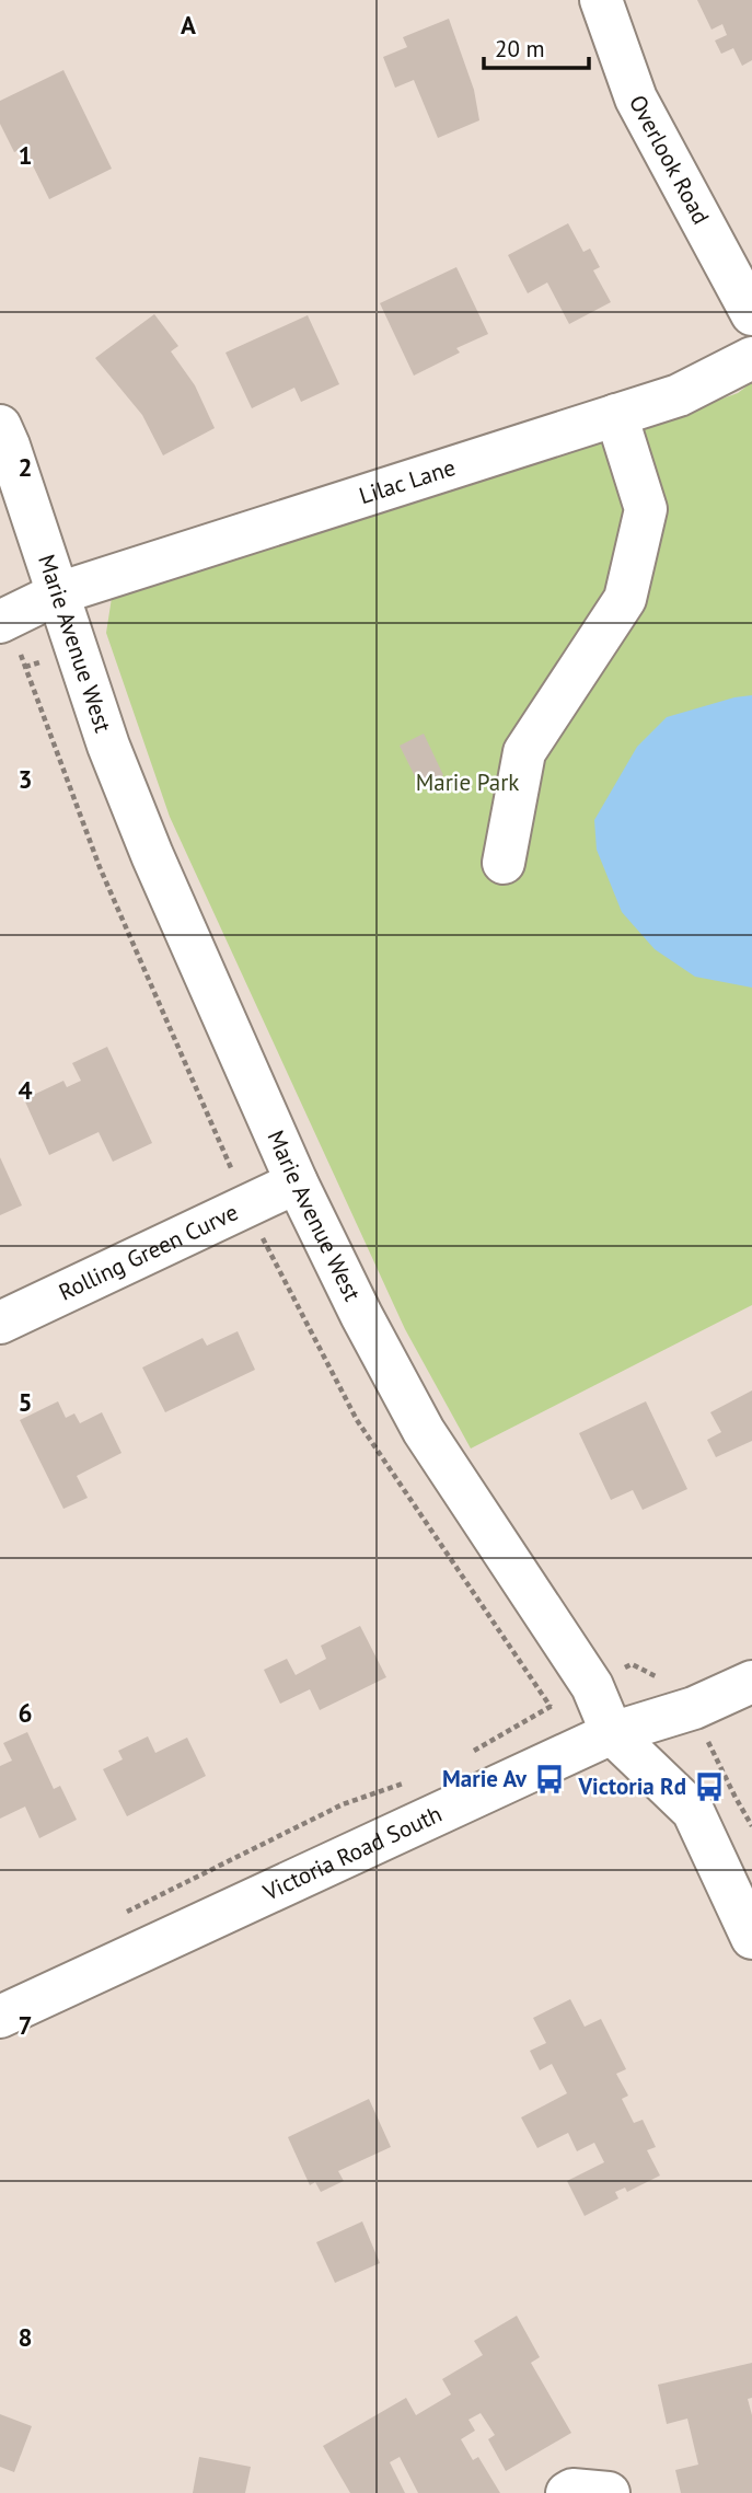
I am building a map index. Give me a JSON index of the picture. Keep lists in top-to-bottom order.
{
  "streets": {
    "street": [
      "Overlook Road",
      "Lilac Lane",
      "Marie Avenue West",
      "Rolling Green Curve",
      "Victoria Road South"
    ]
  },
  "crossings": [
    ["Lilac Lane", "Marie Avenue West"],
    ["Marie Avenue West", "Rolling Green Curve"],
    ["Marie Avenue West", "Victoria Road South"]
  ],
  "parks": ["Marie Park"],
  "places": {
    "bus stop": ["Marie Av", "Victoria Rd"]
  },
  "scale_bar": "20 m",
  "grid": {
    "columns": ["A"],
    "rows": [
      "1",
      "2",
      "3",
      "4",
      "5",
      "6",
      "7",
      "8"
    ]
  }
}
